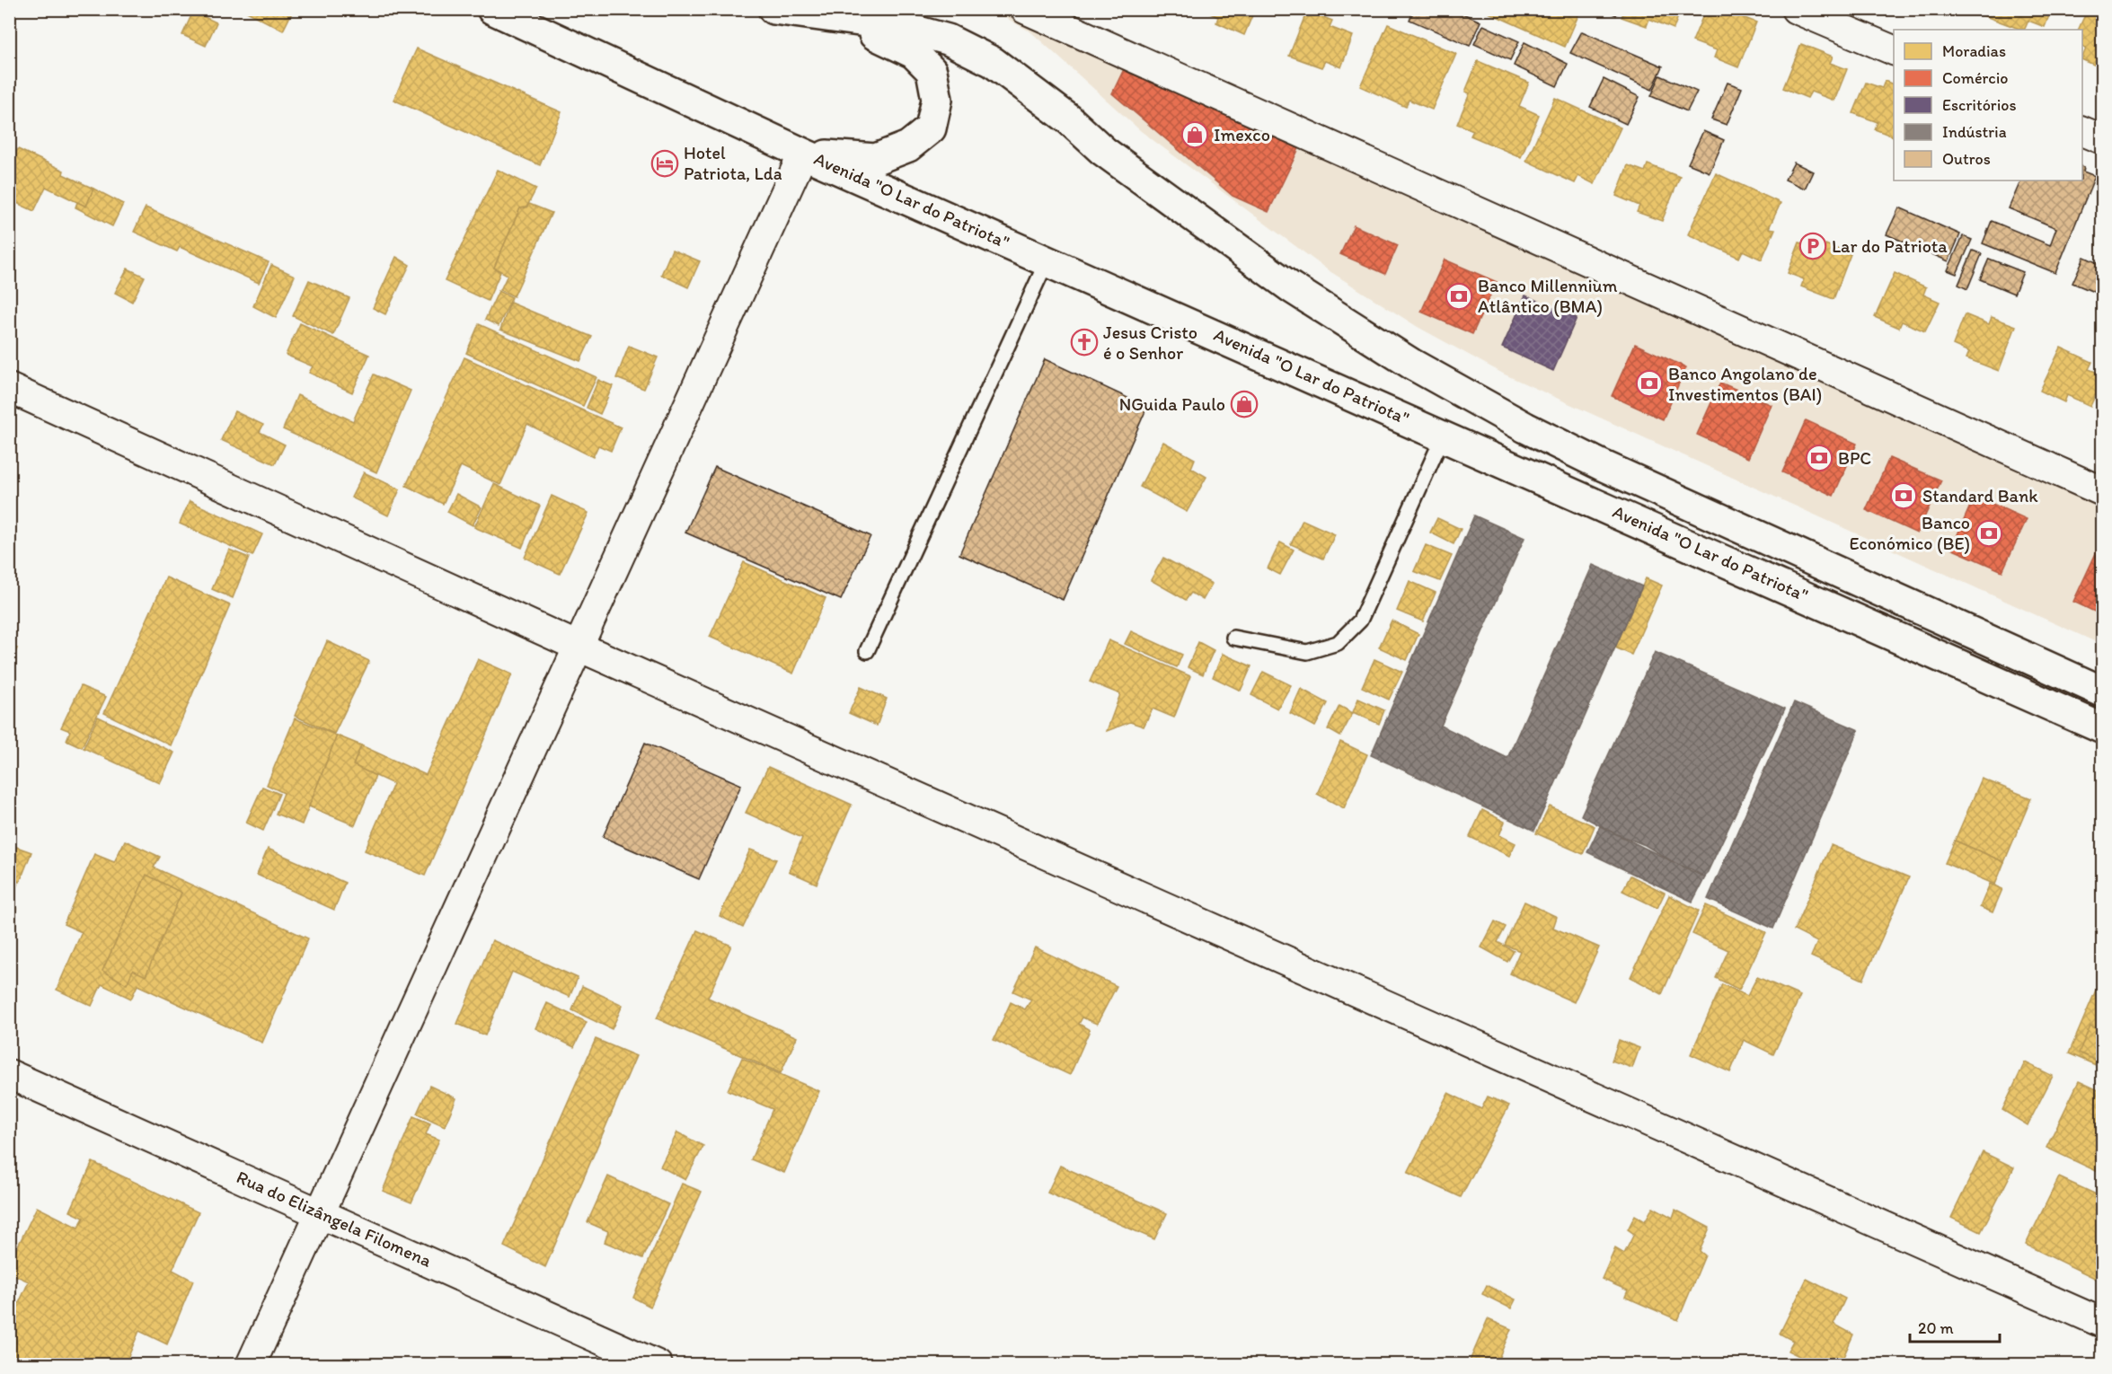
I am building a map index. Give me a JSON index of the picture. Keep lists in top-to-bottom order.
{
  "streets": {
    "main road": ["Avenida \"O Lar do Patriota\""],
    "street": ["Rua do Elizângela Filomena"]
  },
  "places": {
    "shop": ["Imexco", "NGuida Paulo"],
    "hotel": ["Hotel Patriota, Lda"],
    "parking": ["Lar do Patriota"],
    "bank": [
      "Banco Millennium Atlântico (BMA)",
      "Banco Angolano de Investimentos (BAI)",
      "BPC",
      "Standard Bank",
      "Banco Económico (BE)"
    ],
    "church": ["Jesus Cristo é o Senhor"]
  },
  "legend": [
    "Moradias",
    "Comércio",
    "Escritórios",
    "Indústria",
    "Outros"
  ],
  "scale_bar": "20 m"
}
